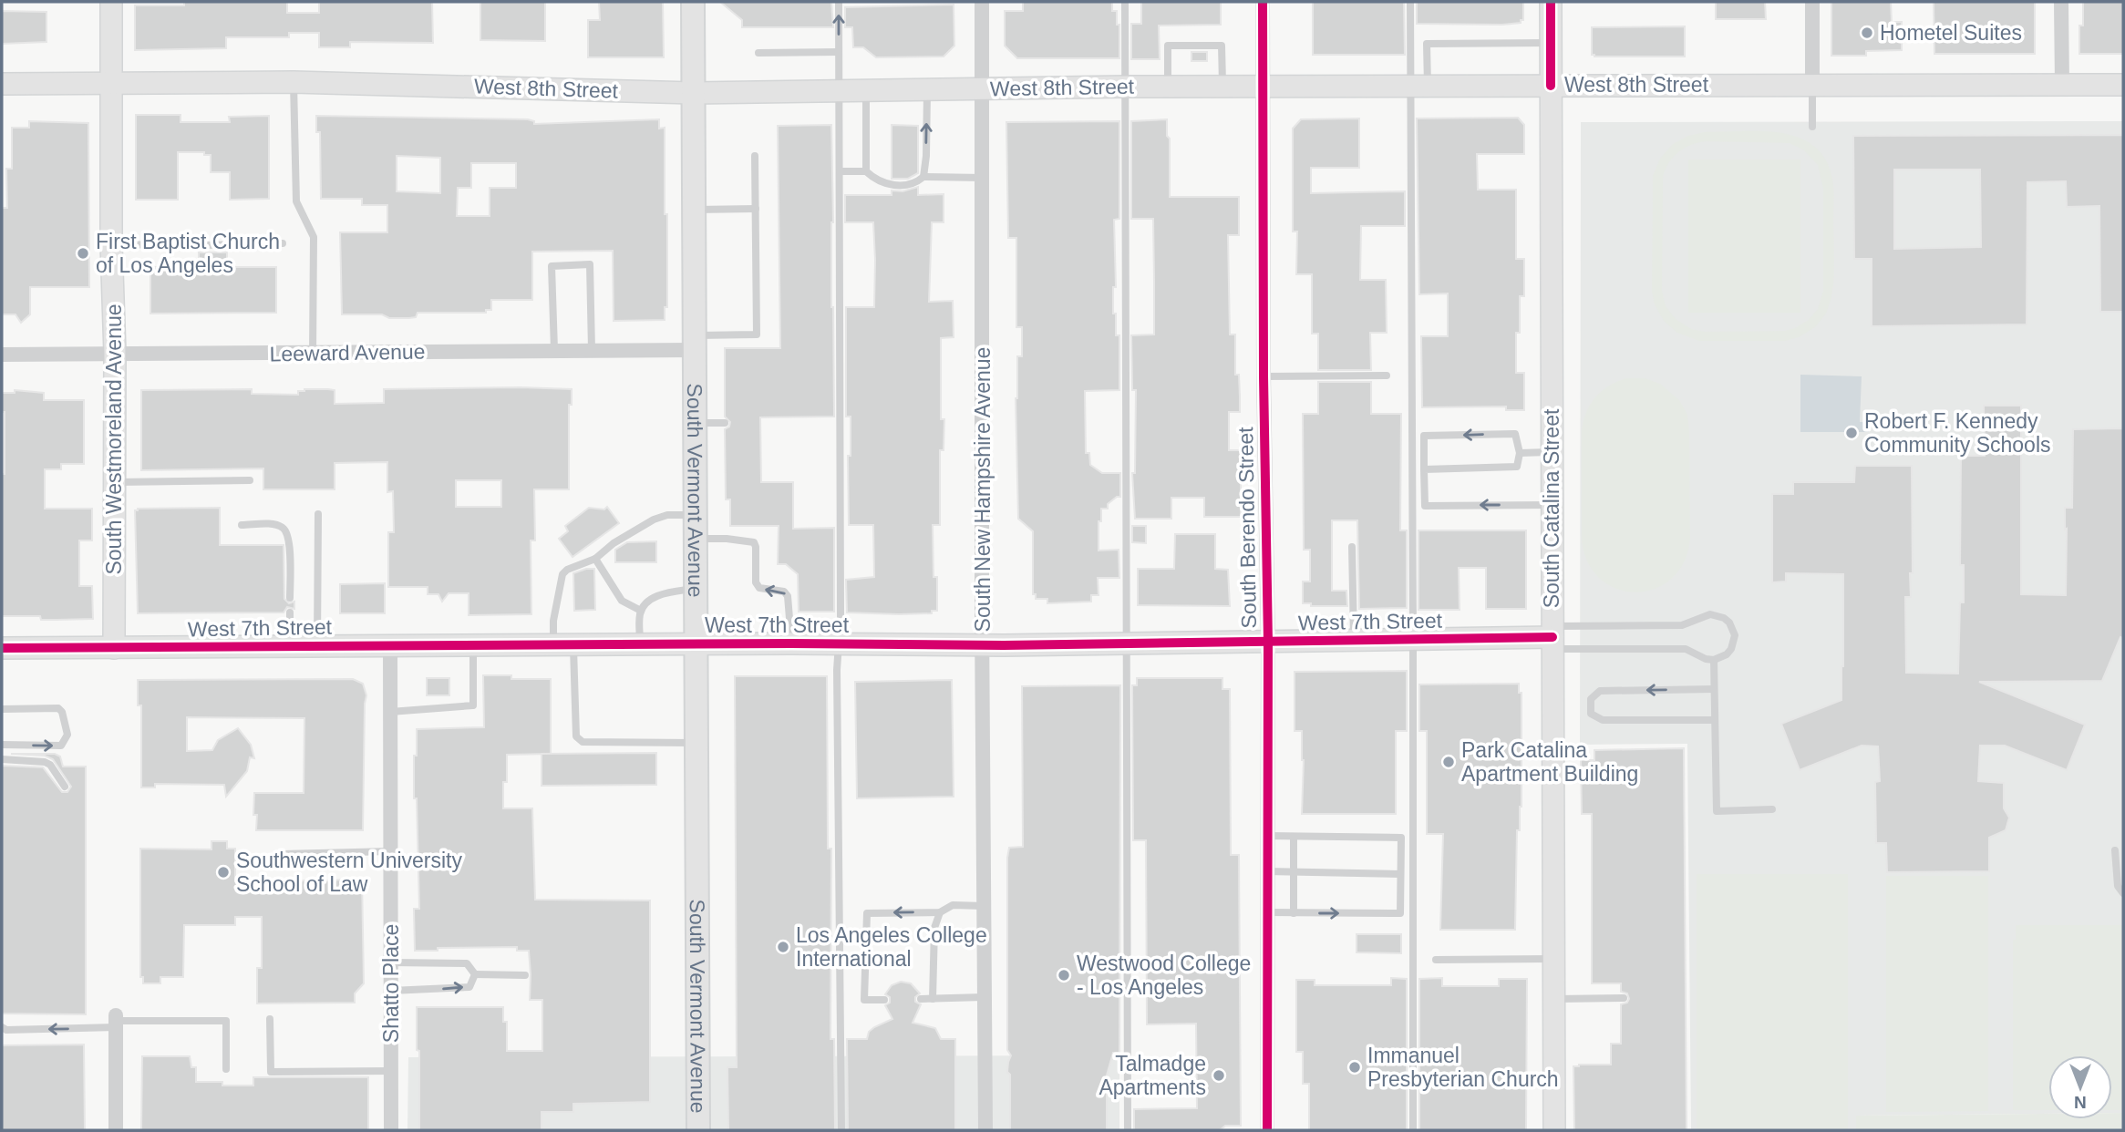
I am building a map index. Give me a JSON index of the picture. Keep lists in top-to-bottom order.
{
  "streets": {
    "main road": ["South Vermont Avenue"],
    "street": [
      "West 8th Street",
      "Leeward Avenue",
      "South Westmoreland Avenue",
      "South New Hampshire Avenue",
      "South Catalina Street",
      "South Berendo Street",
      "West 7th Street",
      "Shatto Place"
    ]
  },
  "crossings": [
    ["West 8th Street", "South Westmoreland Avenue"],
    ["West 8th Street", "South Vermont Avenue"],
    ["West 8th Street", "South New Hampshire Avenue"],
    ["West 8th Street", "South Catalina Street"],
    ["West 8th Street", "South Berendo Street"],
    ["Leeward Avenue", "South Westmoreland Avenue"],
    ["Leeward Avenue", "South Vermont Avenue"],
    ["South Westmoreland Avenue", "West 7th Street"],
    ["South Vermont Avenue", "West 7th Street"],
    ["South New Hampshire Avenue", "West 7th Street"],
    ["South Catalina Street", "West 7th Street"],
    ["South Berendo Street", "West 7th Street"],
    ["West 7th Street", "Shatto Place"]
  ],
  "places": [
    "Hometel Suites",
    "First Baptist Church of Los Angeles",
    "Robert F. Kennedy Community Schools",
    "Park Catalina Apartment Building",
    "Southwestern University School of Law",
    "Los Angeles College International",
    "Westwood College - Los Angeles",
    "Immanuel Presbyterian Church",
    "Talmadge Apartments"
  ],
  "north": "bottom"
}
